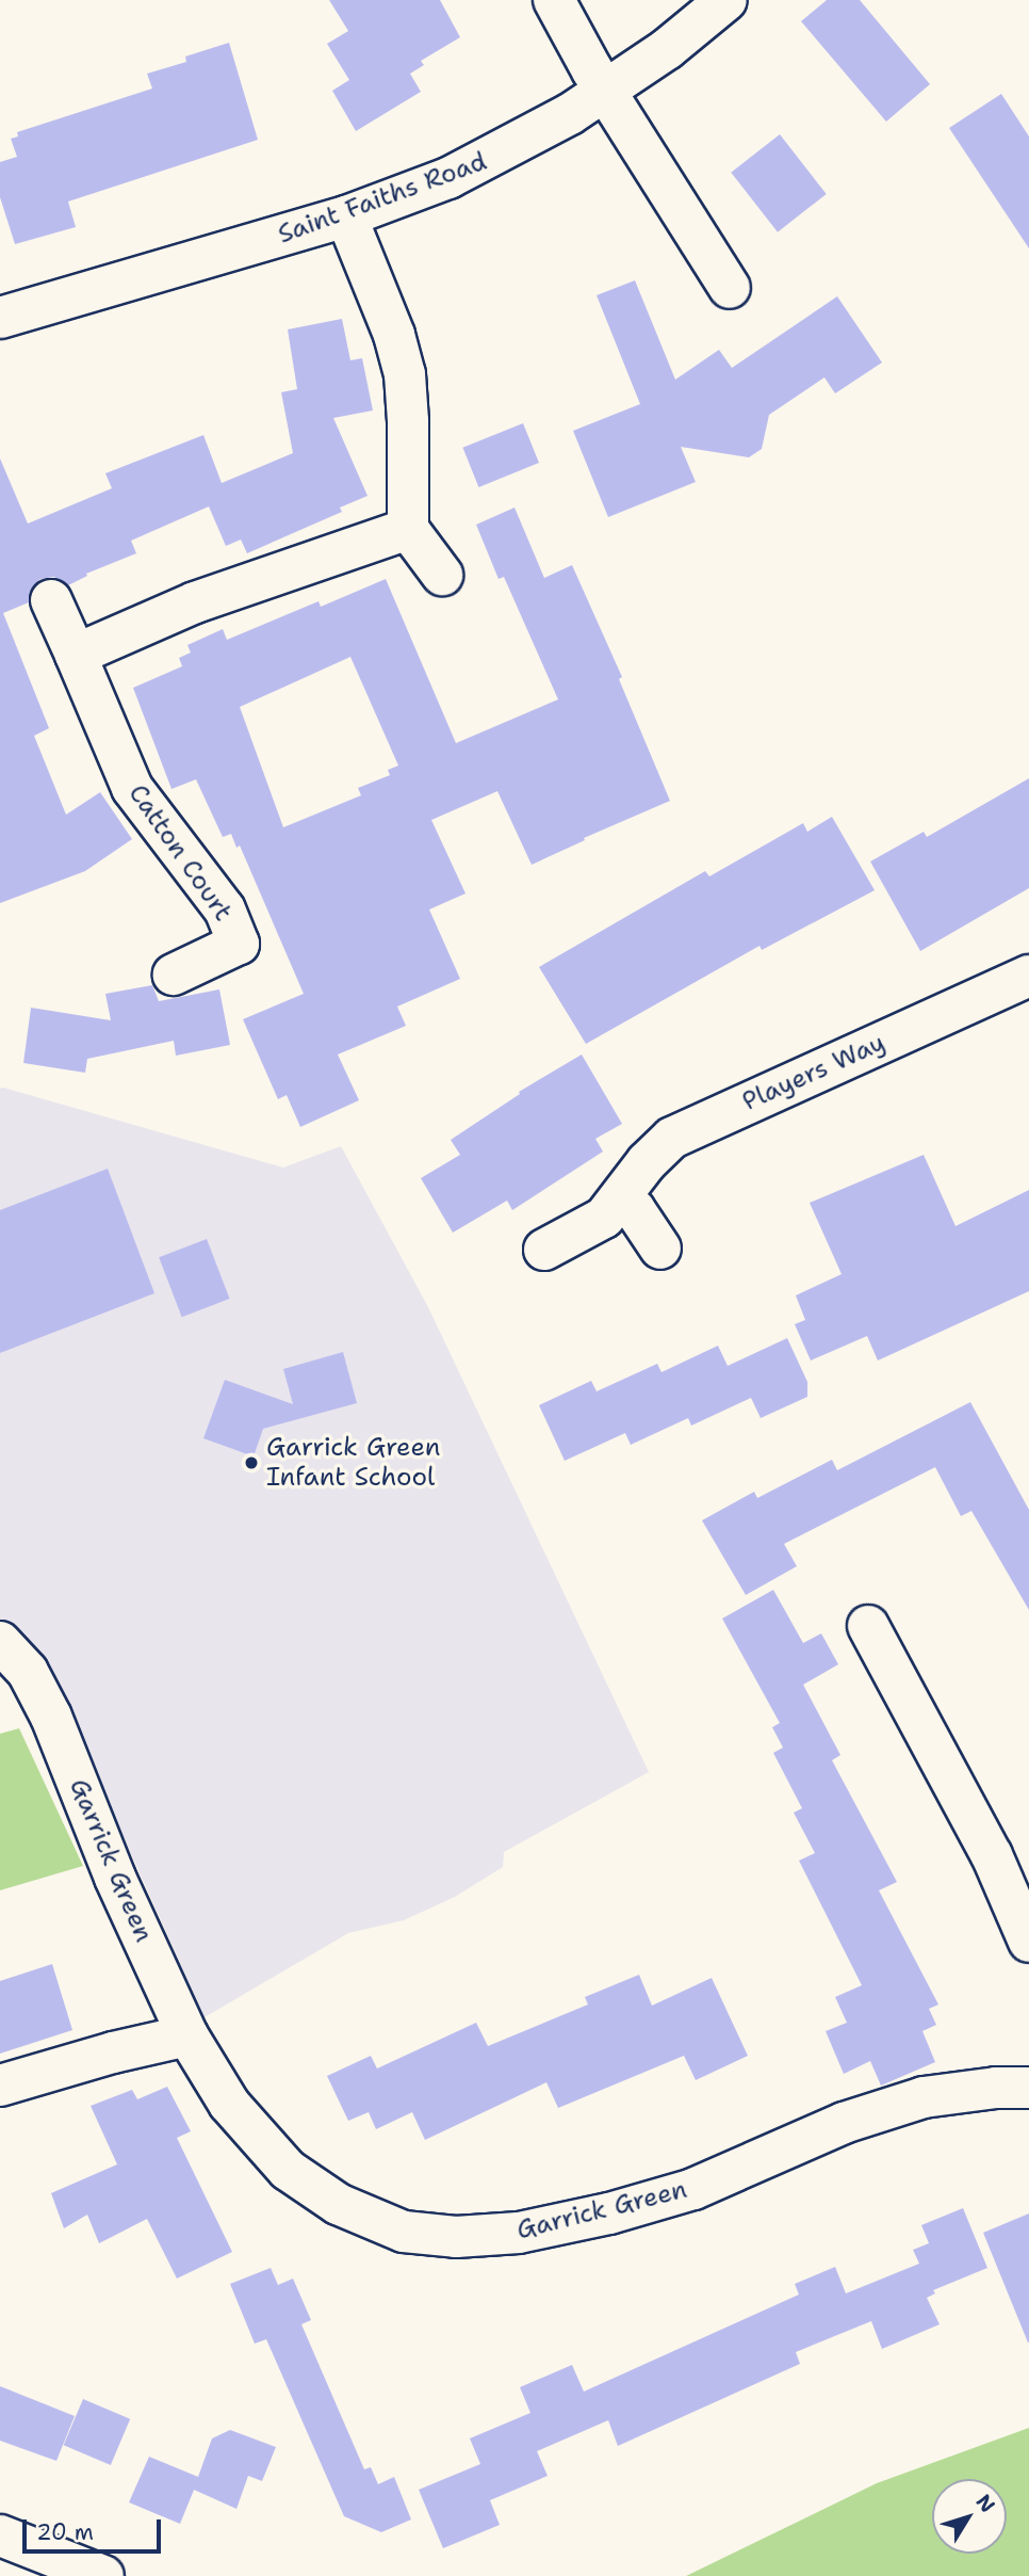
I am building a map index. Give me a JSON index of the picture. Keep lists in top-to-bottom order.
{
  "streets": {
    "street": [
      "Saint Faiths Road",
      "Catton Court",
      "Players Way",
      "Garrick Green"
    ]
  },
  "places": ["Garrick Green Infant School"],
  "scale_bar": "20 m",
  "north": "top right"
}
